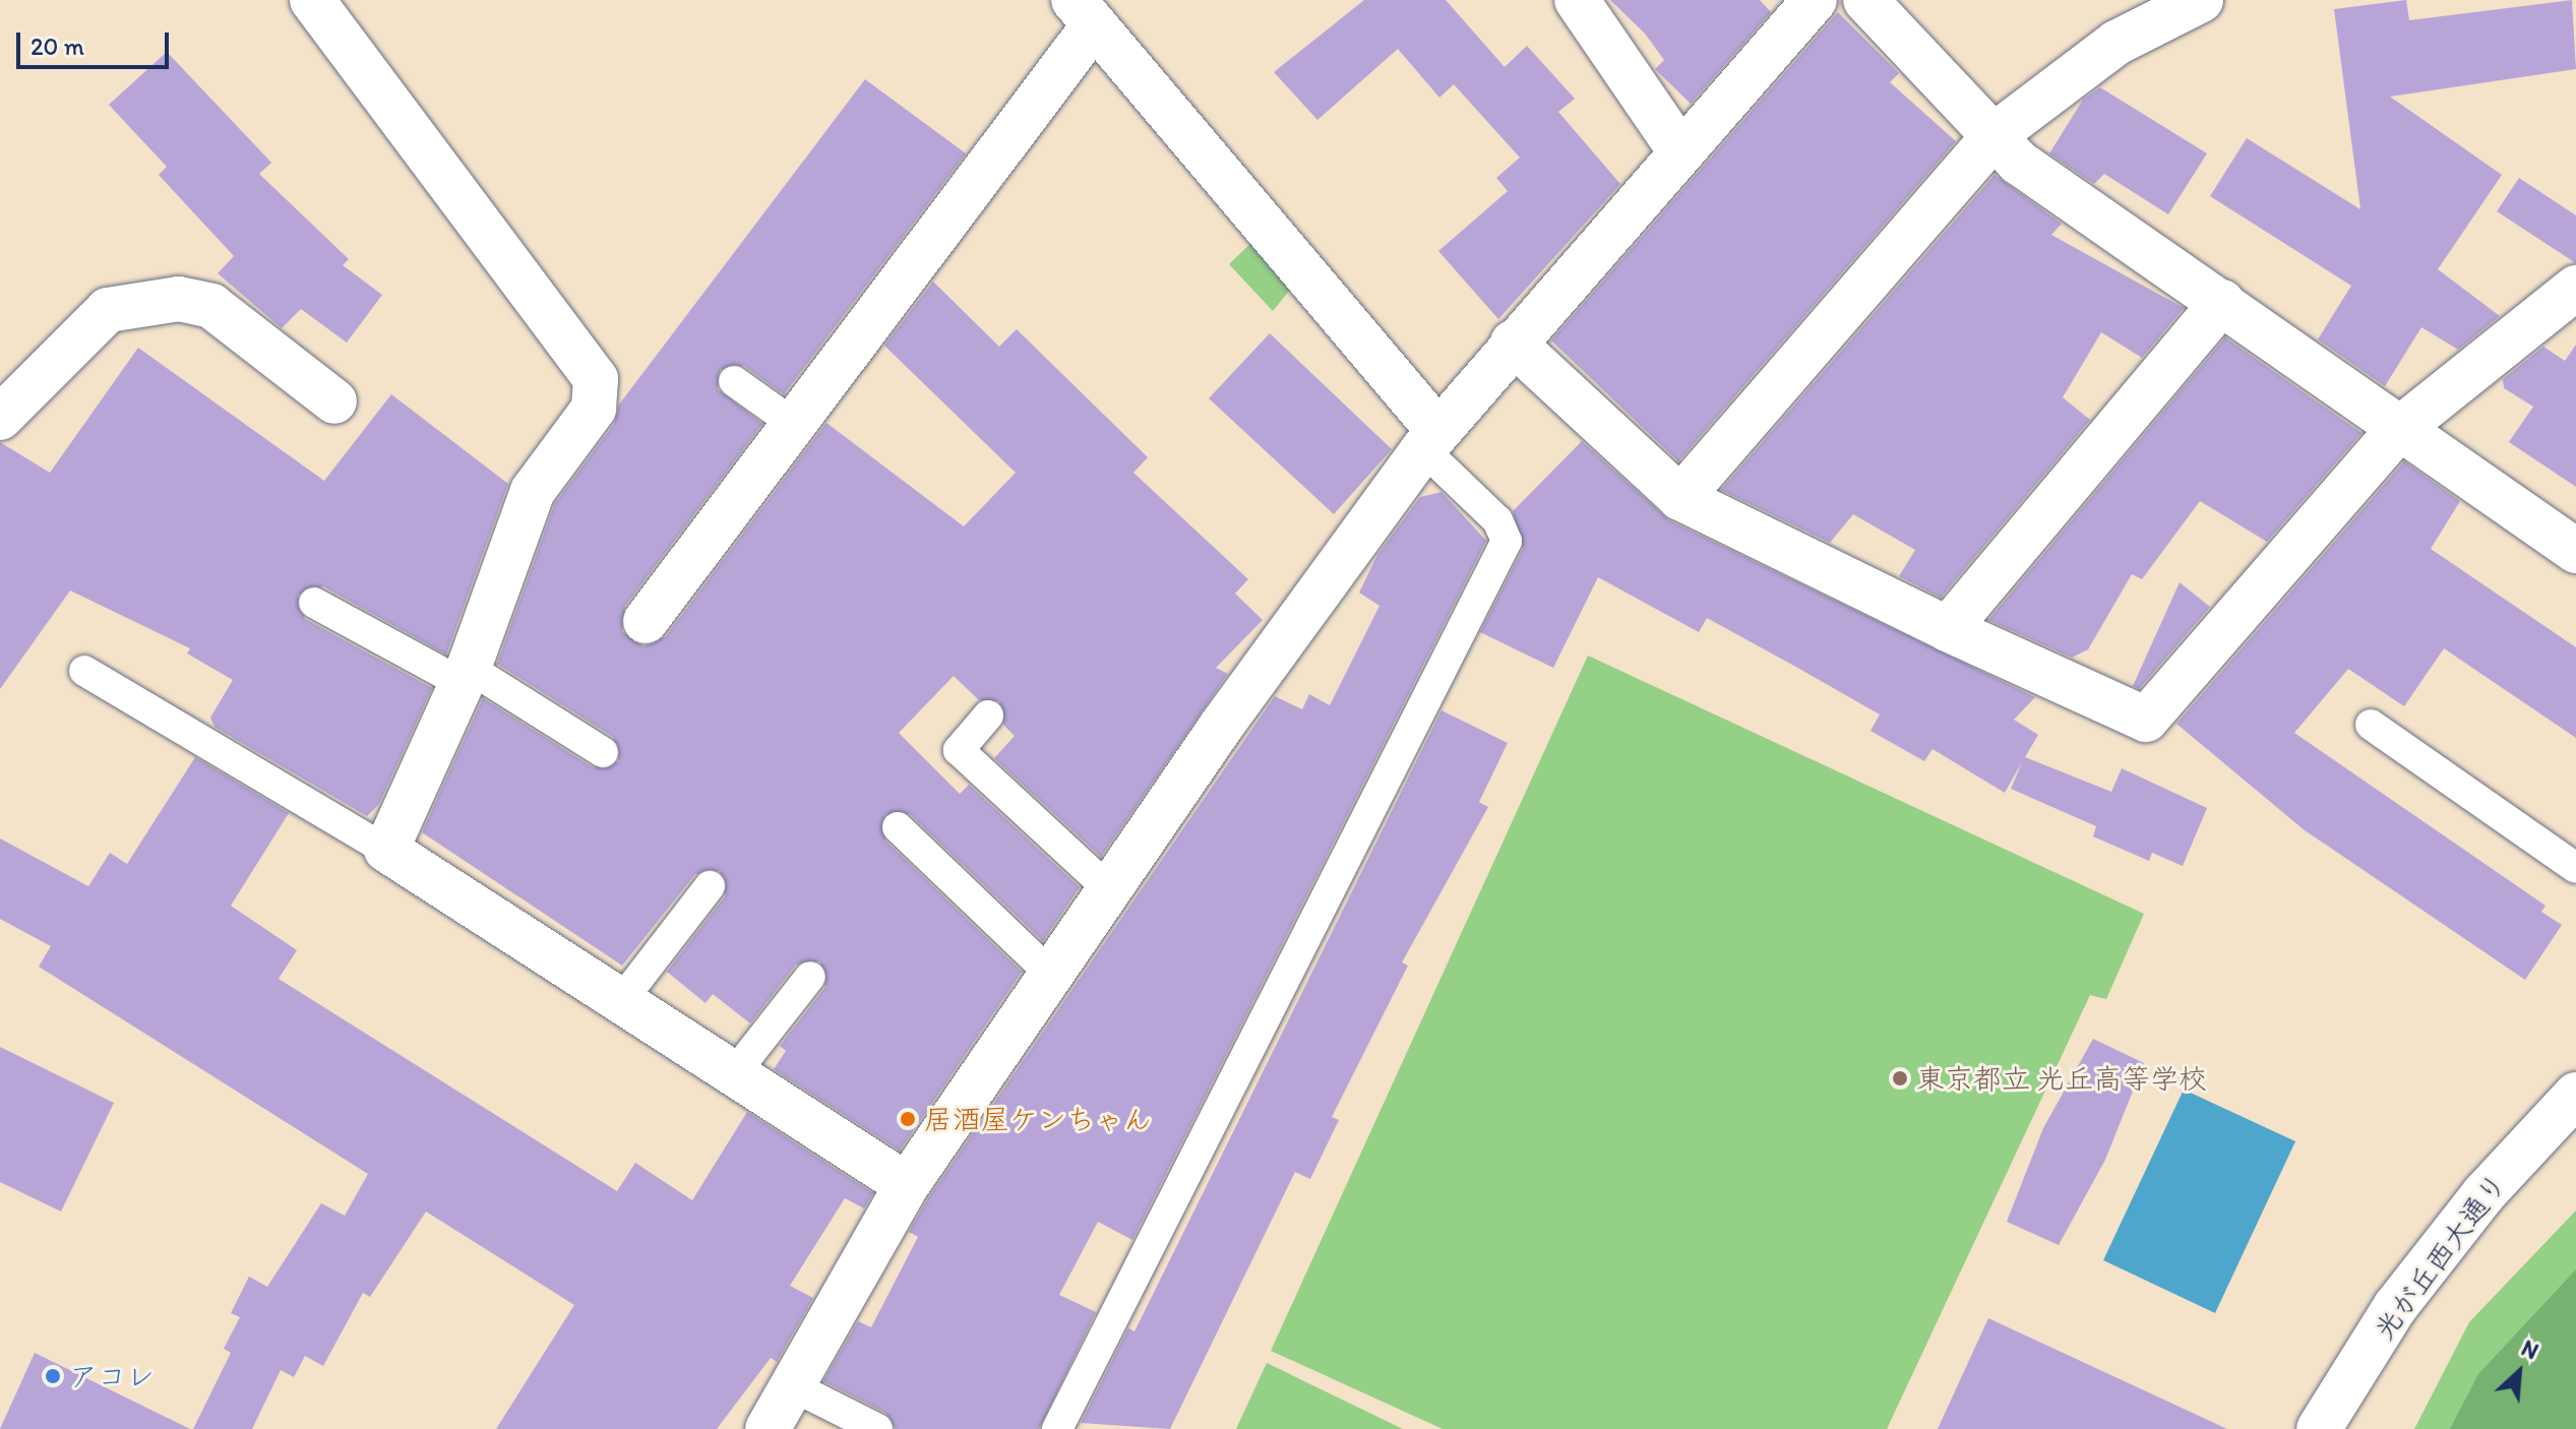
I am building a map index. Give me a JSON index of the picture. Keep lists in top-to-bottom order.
{
  "streets": {
    "street": ["光が丘西大通り"]
  },
  "places": ["東京都立 光丘高等学校", "居酒屋ケンちゃん", "アコレ"],
  "scale_bar": "20 m",
  "north": "top right"
}
